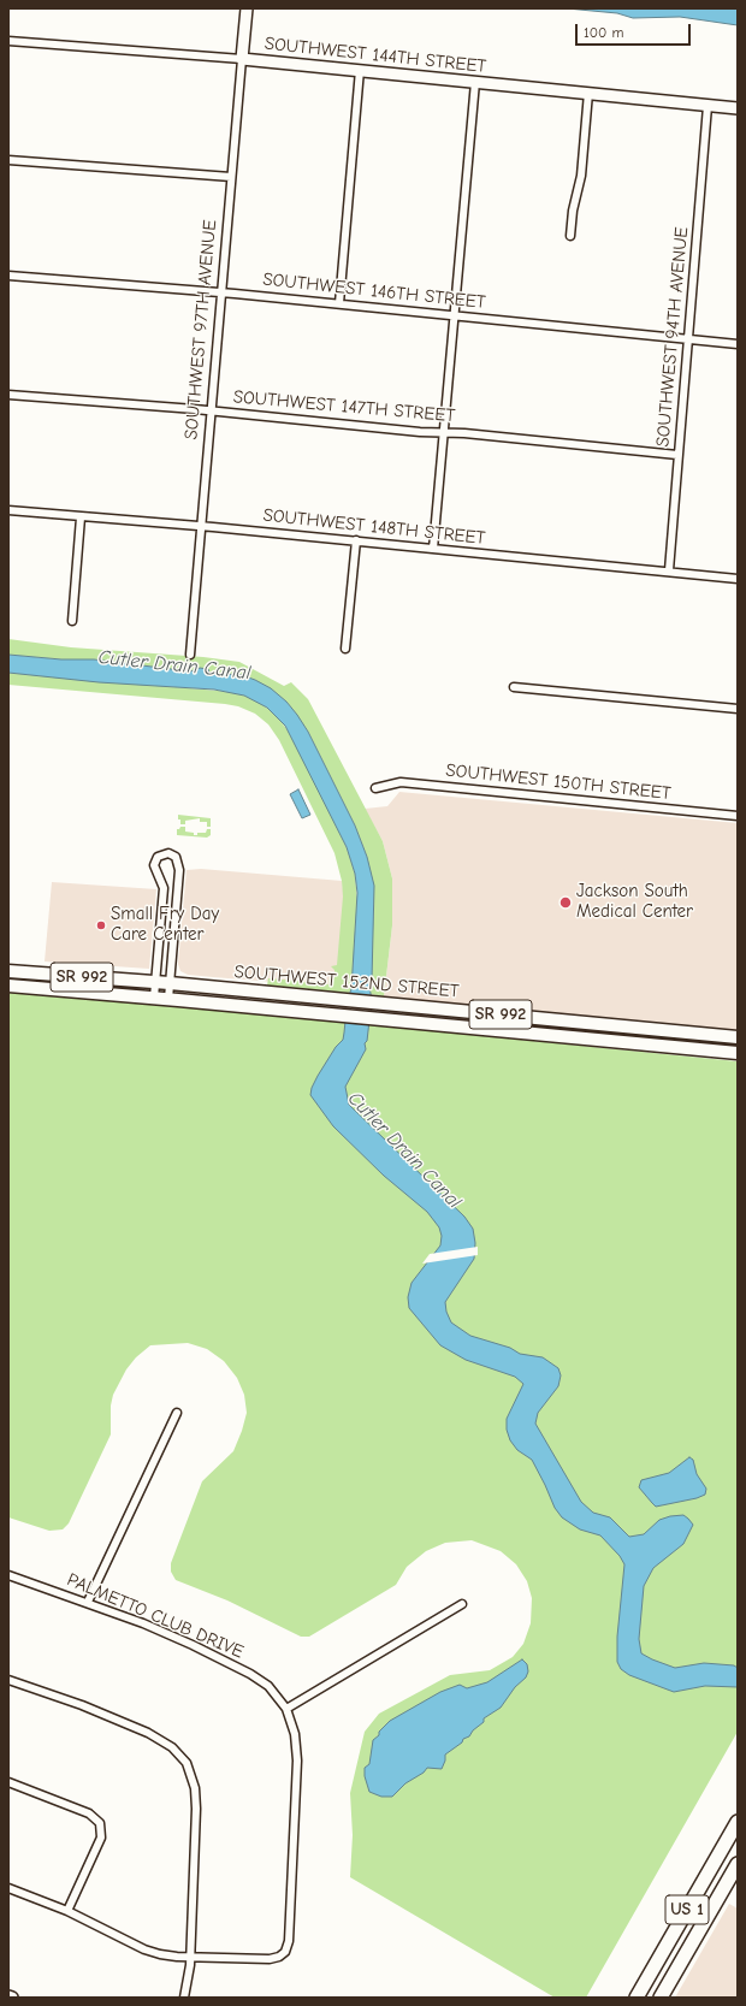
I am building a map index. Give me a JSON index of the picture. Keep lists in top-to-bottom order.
{
  "streets": {
    "highway": ["US 1"],
    "main road": ["SR 992", "SOUTHWEST 152ND STREET"],
    "street": [
      "SOUTHWEST 144TH STREET",
      "SOUTHWEST 146TH STREET",
      "SOUTHWEST 97TH AVENUE",
      "SOUTHWEST 94TH AVENUE",
      "SOUTHWEST 147TH STREET",
      "SOUTHWEST 148TH STREET",
      "SOUTHWEST 150TH STREET",
      "PALMETTO CLUB DRIVE"
    ]
  },
  "crossings": [
    ["SOUTHWEST 144TH STREET", "SOUTHWEST 97TH AVENUE"],
    ["SOUTHWEST 144TH STREET", "SOUTHWEST 94TH AVENUE"],
    ["SOUTHWEST 146TH STREET", "SOUTHWEST 97TH AVENUE"],
    ["SOUTHWEST 146TH STREET", "SOUTHWEST 94TH AVENUE"],
    ["SOUTHWEST 97TH AVENUE", "SOUTHWEST 147TH STREET"],
    ["SOUTHWEST 97TH AVENUE", "SOUTHWEST 148TH STREET"],
    ["SOUTHWEST 94TH AVENUE", "SOUTHWEST 147TH STREET"],
    ["SOUTHWEST 94TH AVENUE", "SOUTHWEST 148TH STREET"]
  ],
  "water": ["Cutler Drain Canal"],
  "places": ["Jackson South Medical Center", "Small Fry Day Care Center"],
  "scale_bar": "100 m"
}
